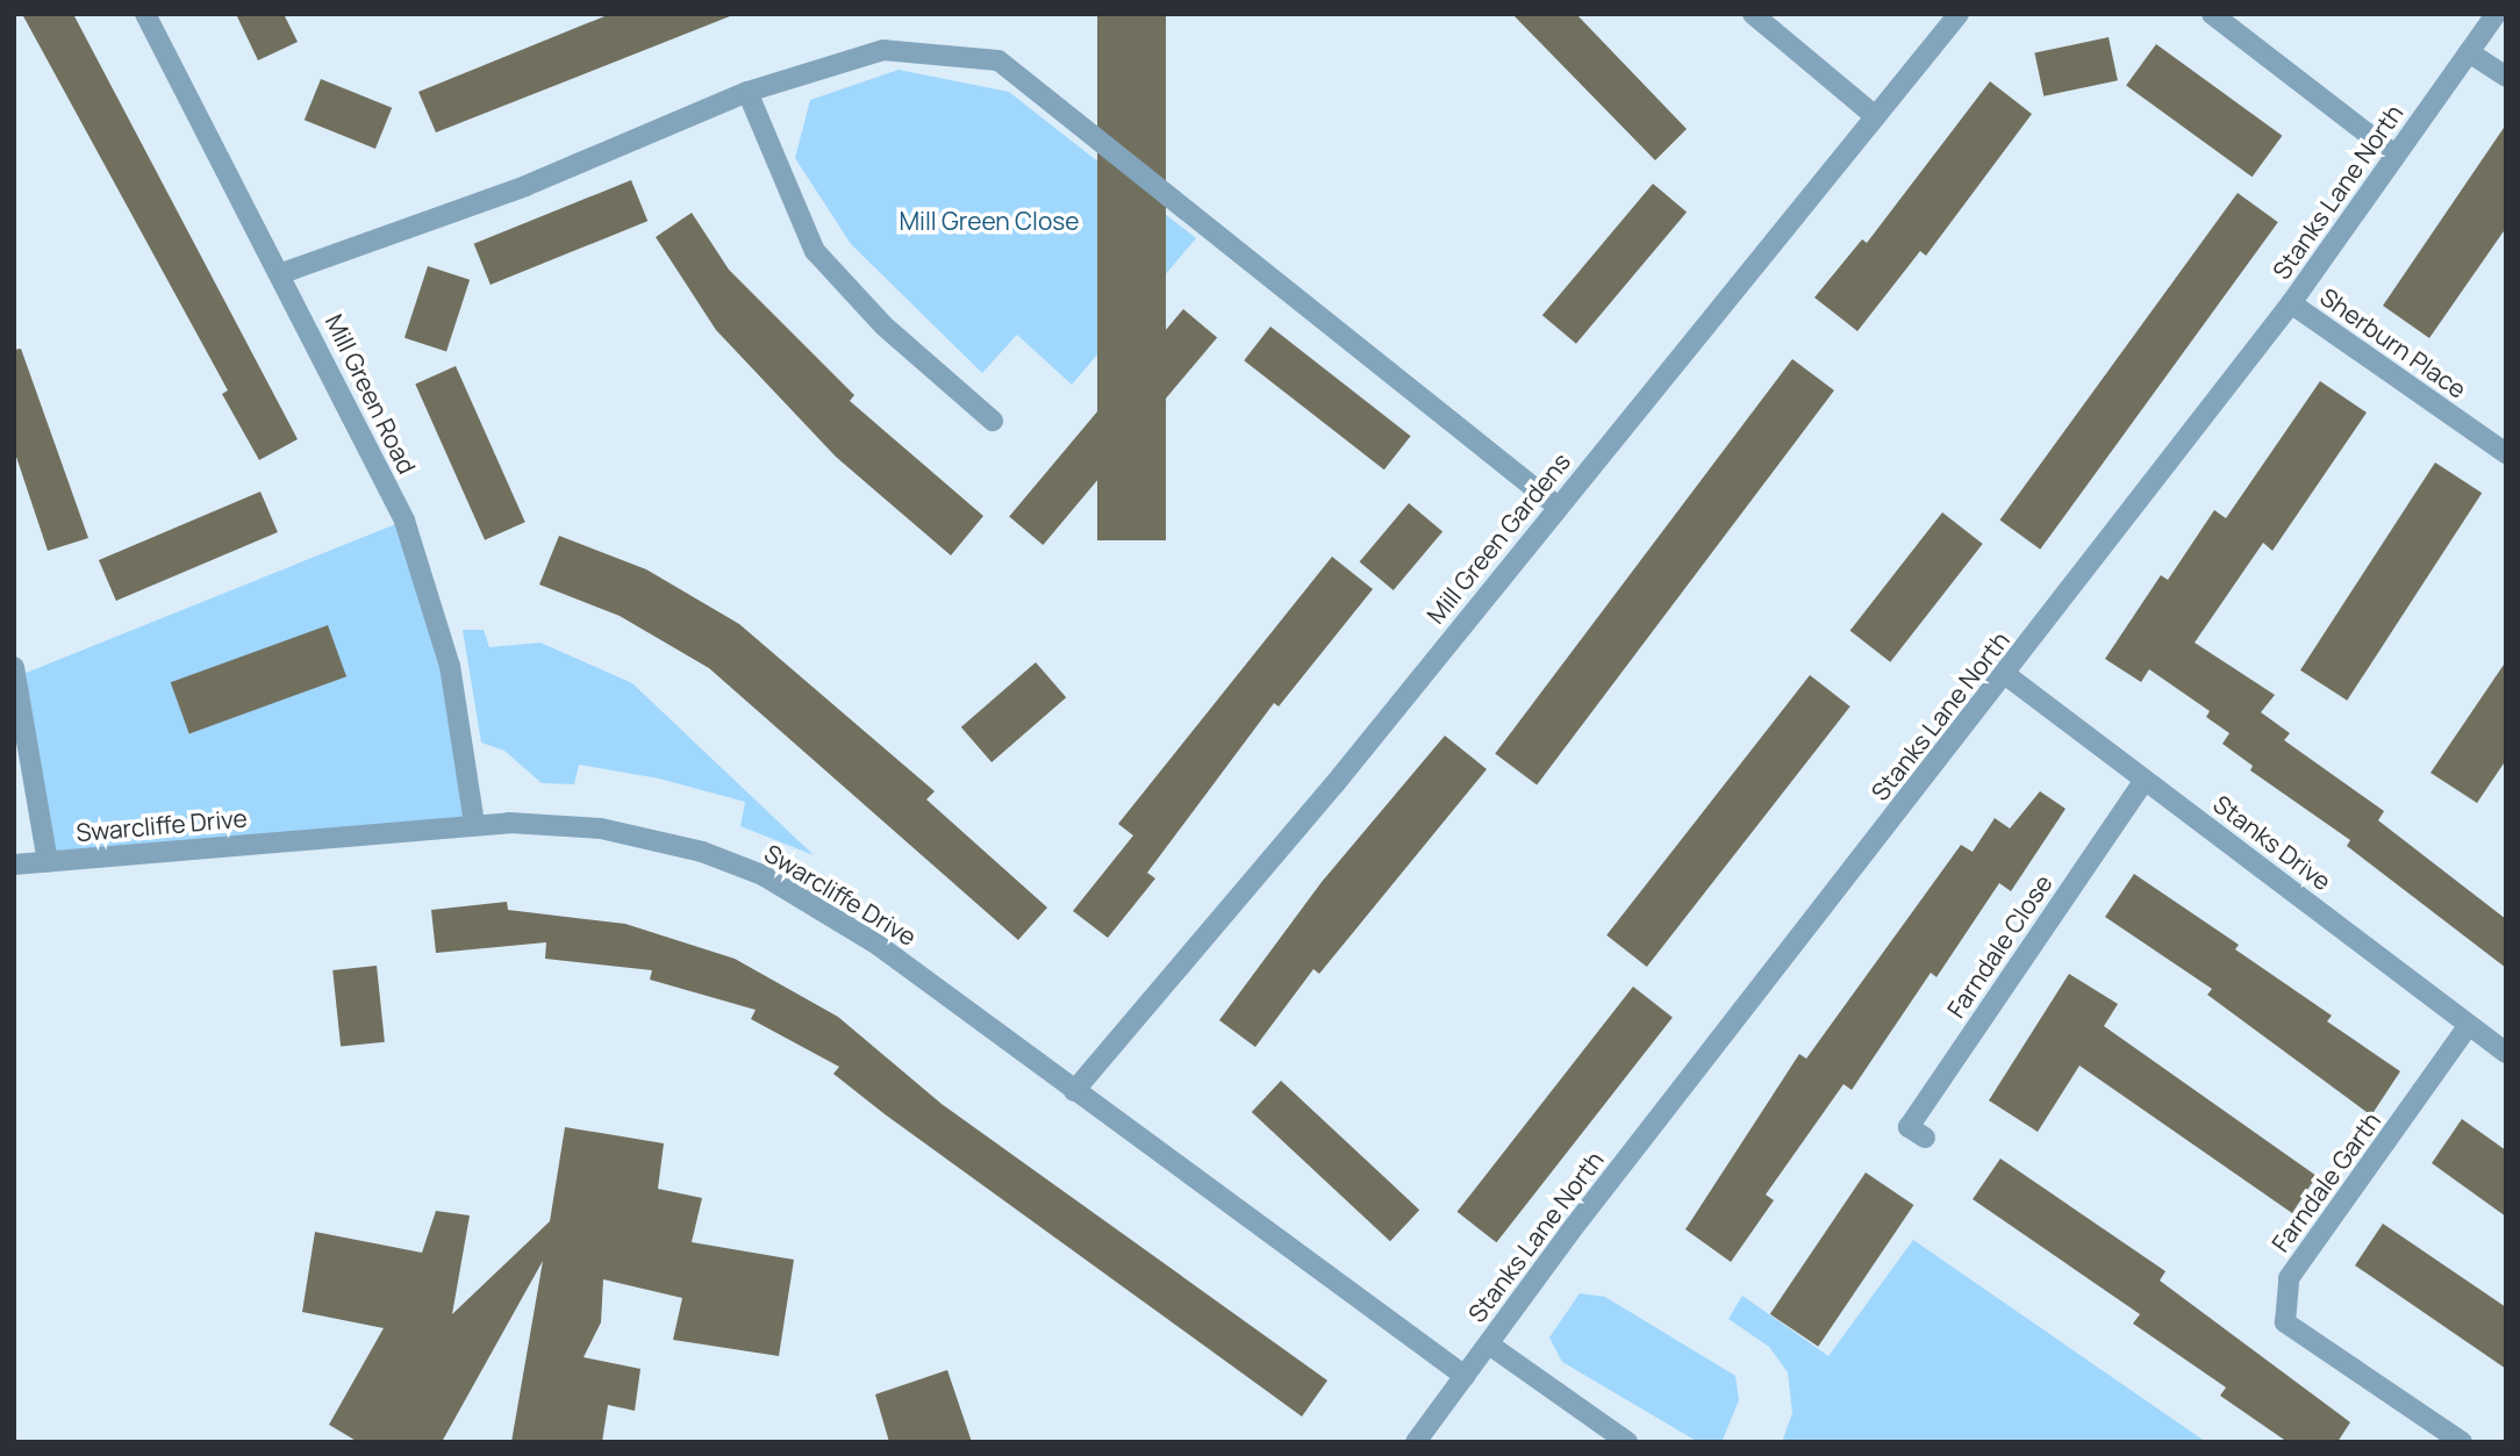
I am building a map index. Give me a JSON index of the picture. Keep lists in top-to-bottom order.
{
  "streets": {
    "street": [
      "Stanks Lane North",
      "Sherburn Place",
      "Mill Green Road",
      "Mill Green Gardens",
      "Swarcliffe Drive",
      "Stanks Drive",
      "Farndale Close",
      "Farndale Garth"
    ]
  },
  "crossings": [
    ["Stanks Lane North", "Sherburn Place"],
    ["Stanks Lane North", "Swarcliffe Drive"],
    ["Stanks Lane North", "Stanks Drive"],
    ["Mill Green Road", "Swarcliffe Drive"],
    ["Mill Green Gardens", "Swarcliffe Drive"],
    ["Stanks Drive", "Farndale Close"],
    ["Stanks Drive", "Farndale Garth"]
  ],
  "parks": ["Mill Green Close"]
}
